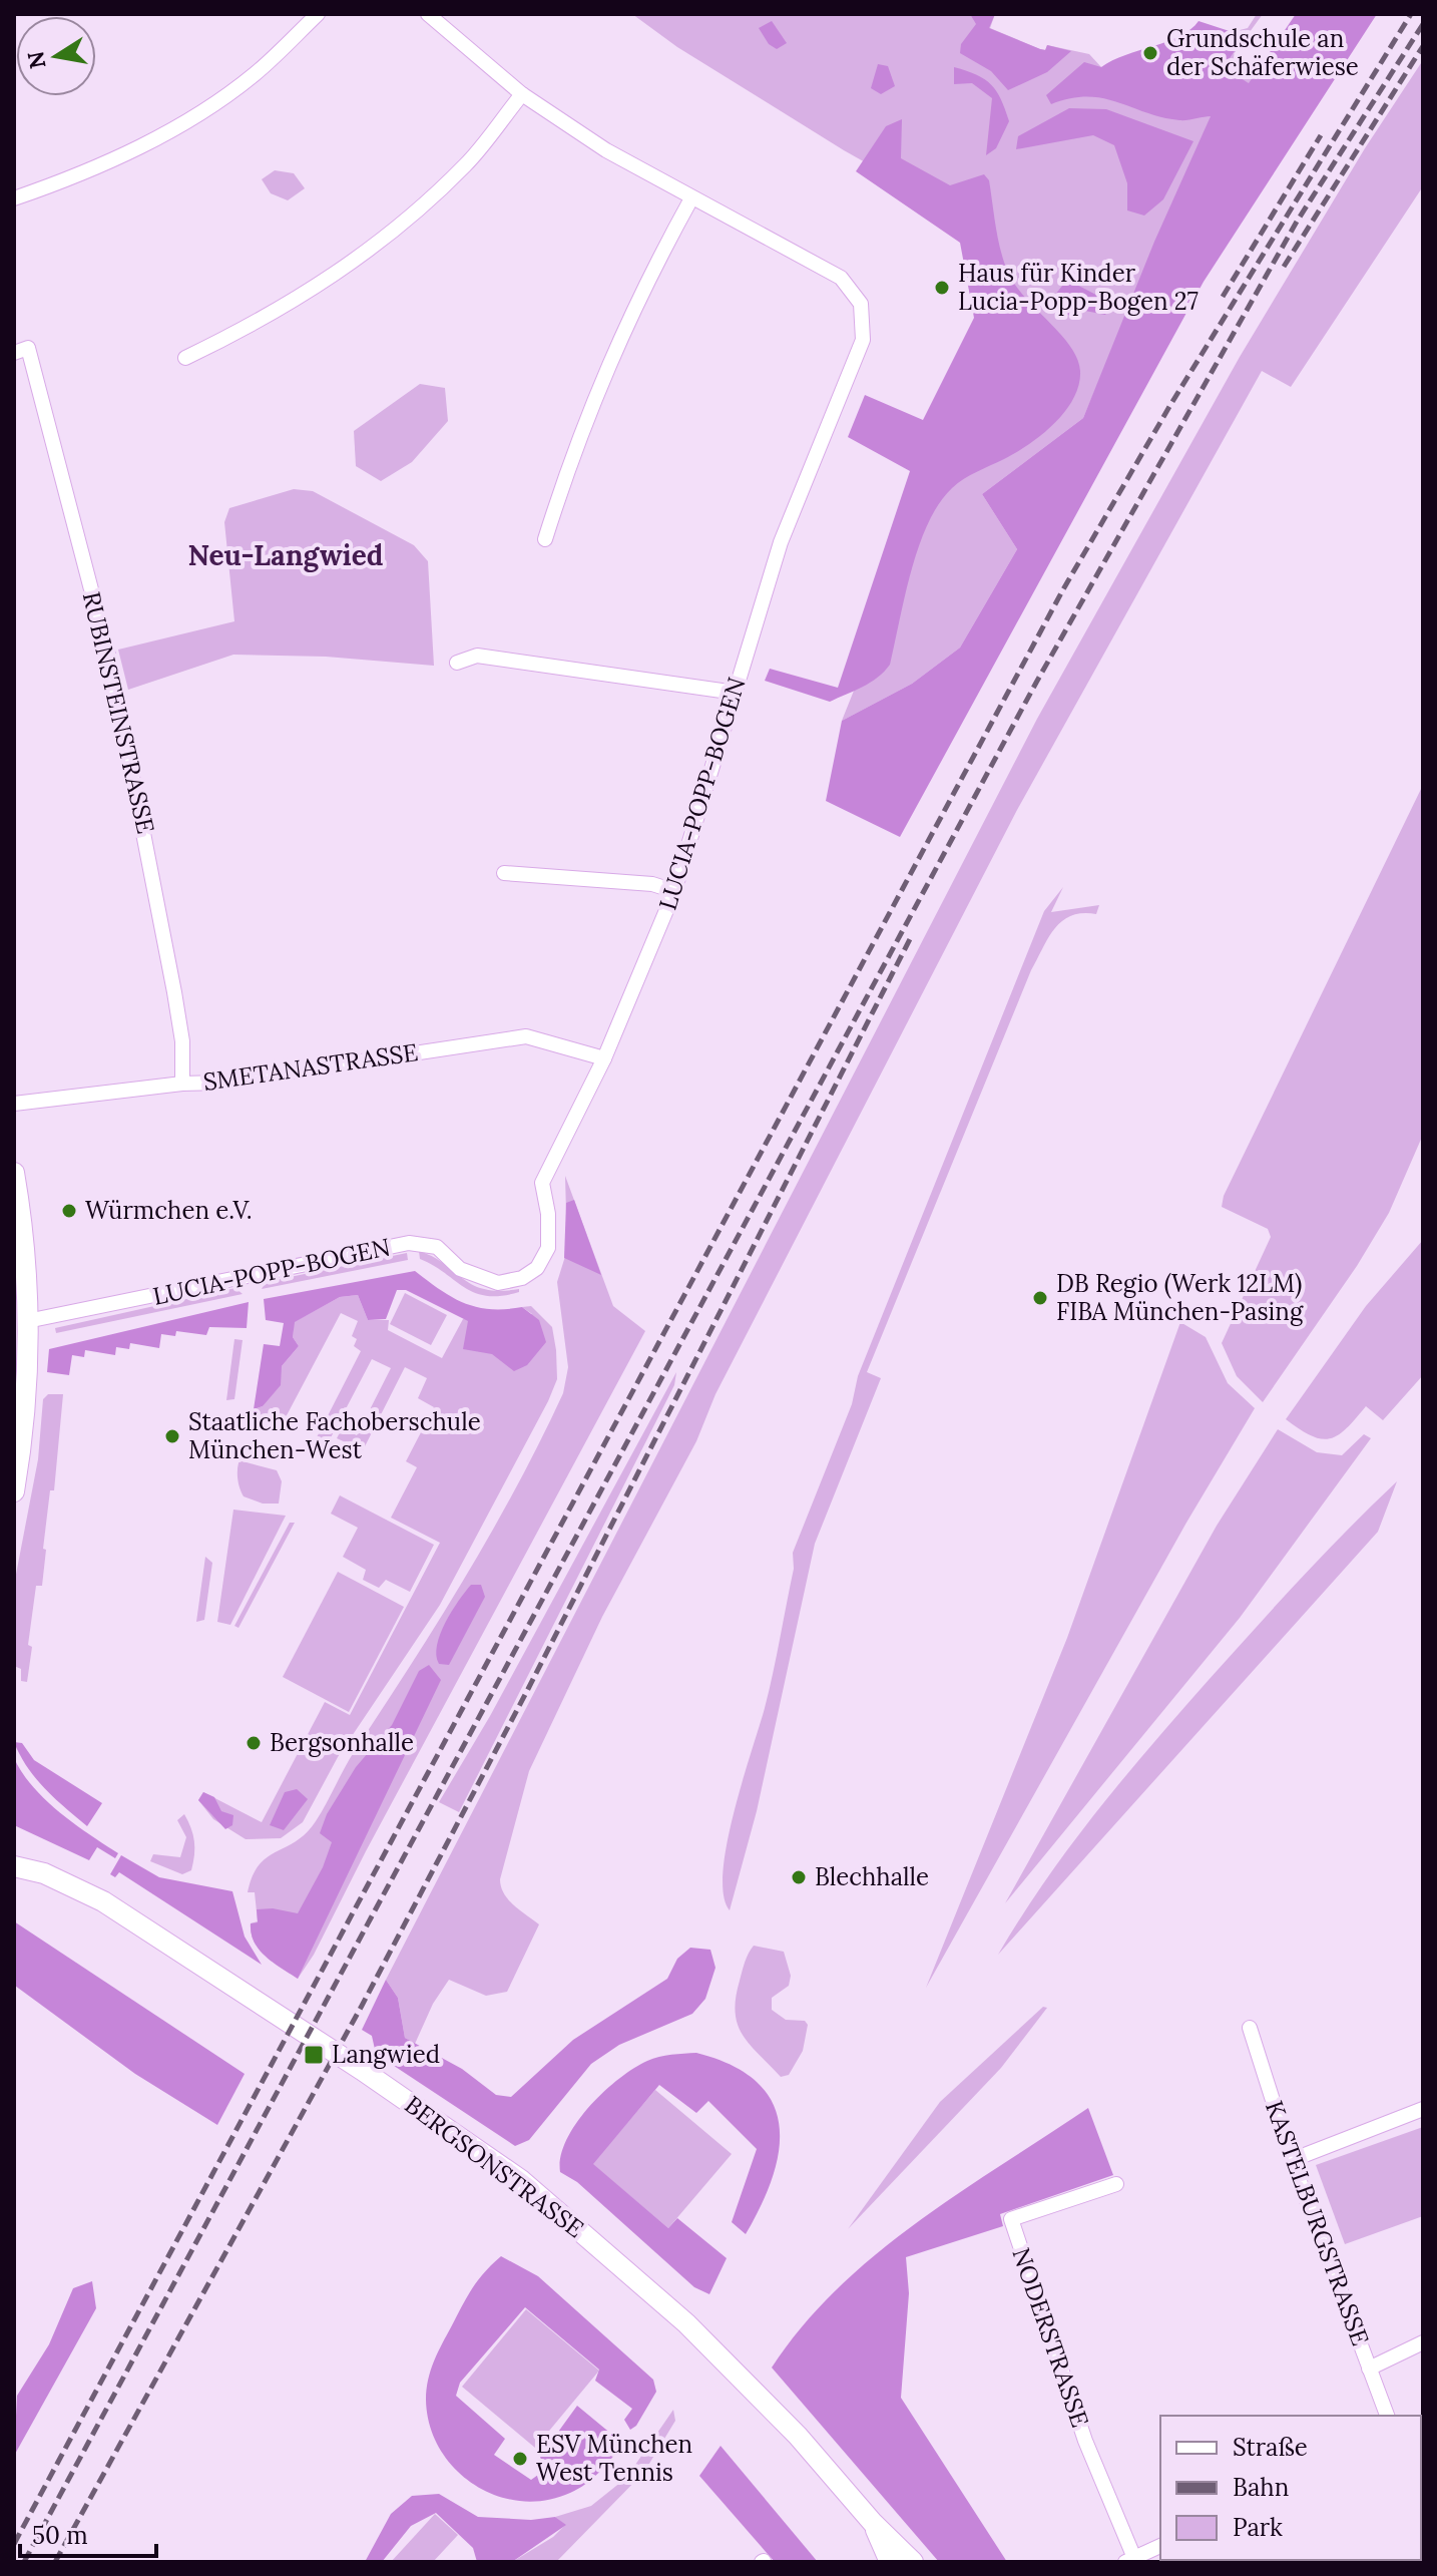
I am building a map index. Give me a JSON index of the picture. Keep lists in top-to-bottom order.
{
  "streets": {
    "street": [
      "RUBINSTEINSTRASSE",
      "LUCIA-POPP-BOGEN",
      "SMETANASTRASSE",
      "BERGSONSTRASSE",
      "KASTELBURGSTRASSE",
      "NODERSTRASSE"
    ]
  },
  "crossings": [
    ["RUBINSTEINSTRASSE", "SMETANASTRASSE"],
    ["LUCIA-POPP-BOGEN", "SMETANASTRASSE"]
  ],
  "districts": ["Neu-Langwied"],
  "places": {
    "other": [
      "Grundschule an der Schäferwiese",
      "Haus für Kinder Lucia-Popp-Bogen 27",
      "Würmchen e.V.",
      "DB Regio (Werk 12LM) FIBA München-Pasing",
      "Staatliche Fachoberschule München-West",
      "Bergsonhalle",
      "Blechhalle",
      "ESV München West Tennis"
    ],
    "transit": ["Langwied"]
  },
  "legend": ["Straße", "Bahn", "Park"],
  "scale_bar": "50 m",
  "north": "left"
}
